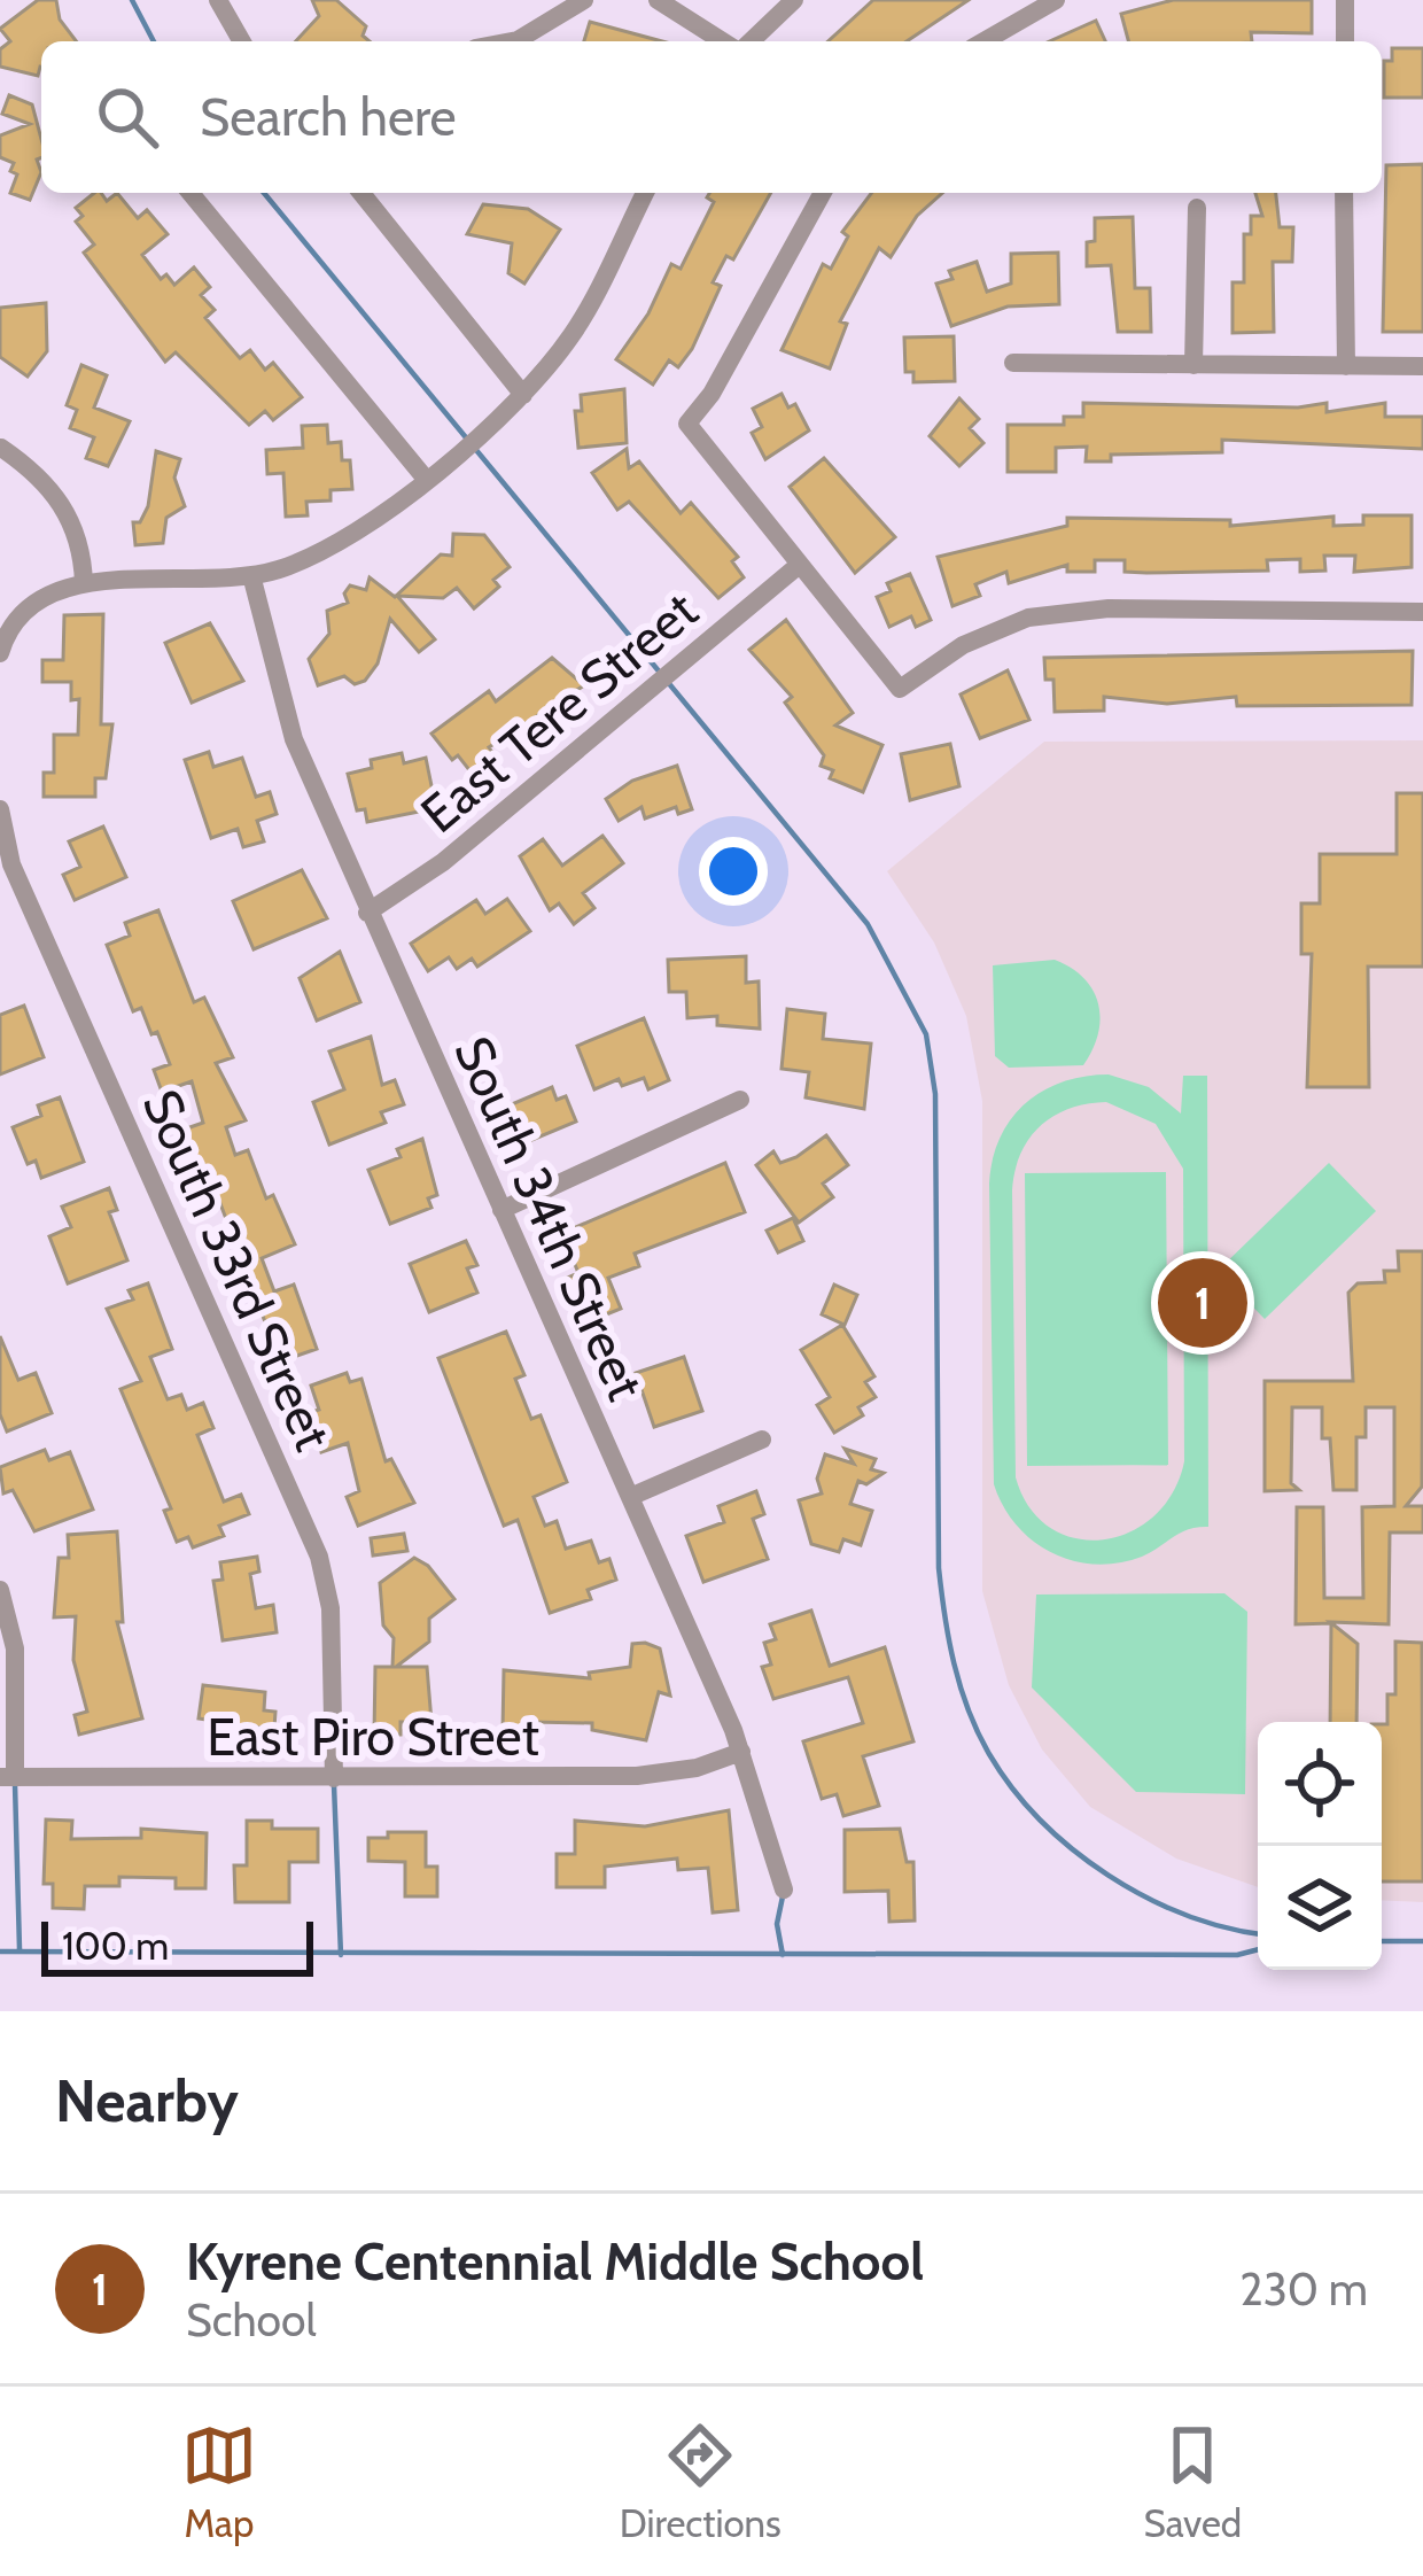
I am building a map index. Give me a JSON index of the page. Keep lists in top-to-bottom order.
{
  "streets": {
    "street": [
      "East Tere Street",
      "South 34th Street",
      "South 33rd Street",
      "East Piro Street"
    ]
  },
  "crossings": [
    ["East Tere Street", "South 34th Street"],
    ["South 34th Street", "East Piro Street"],
    ["South 33rd Street", "East Piro Street"]
  ],
  "scale_bar": "100 m",
  "page": {
    "search": "Search here",
    "pins": "1",
    "scale": "100 m",
    "heading": "Nearby",
    "list": [
      {
        "mark": "1",
        "name": "Kyrene Centennial Middle School",
        "note": "School",
        "value": "230 m"
      }
    ],
    "nav": ["Map", "Directions", "Saved"]
  }
}
